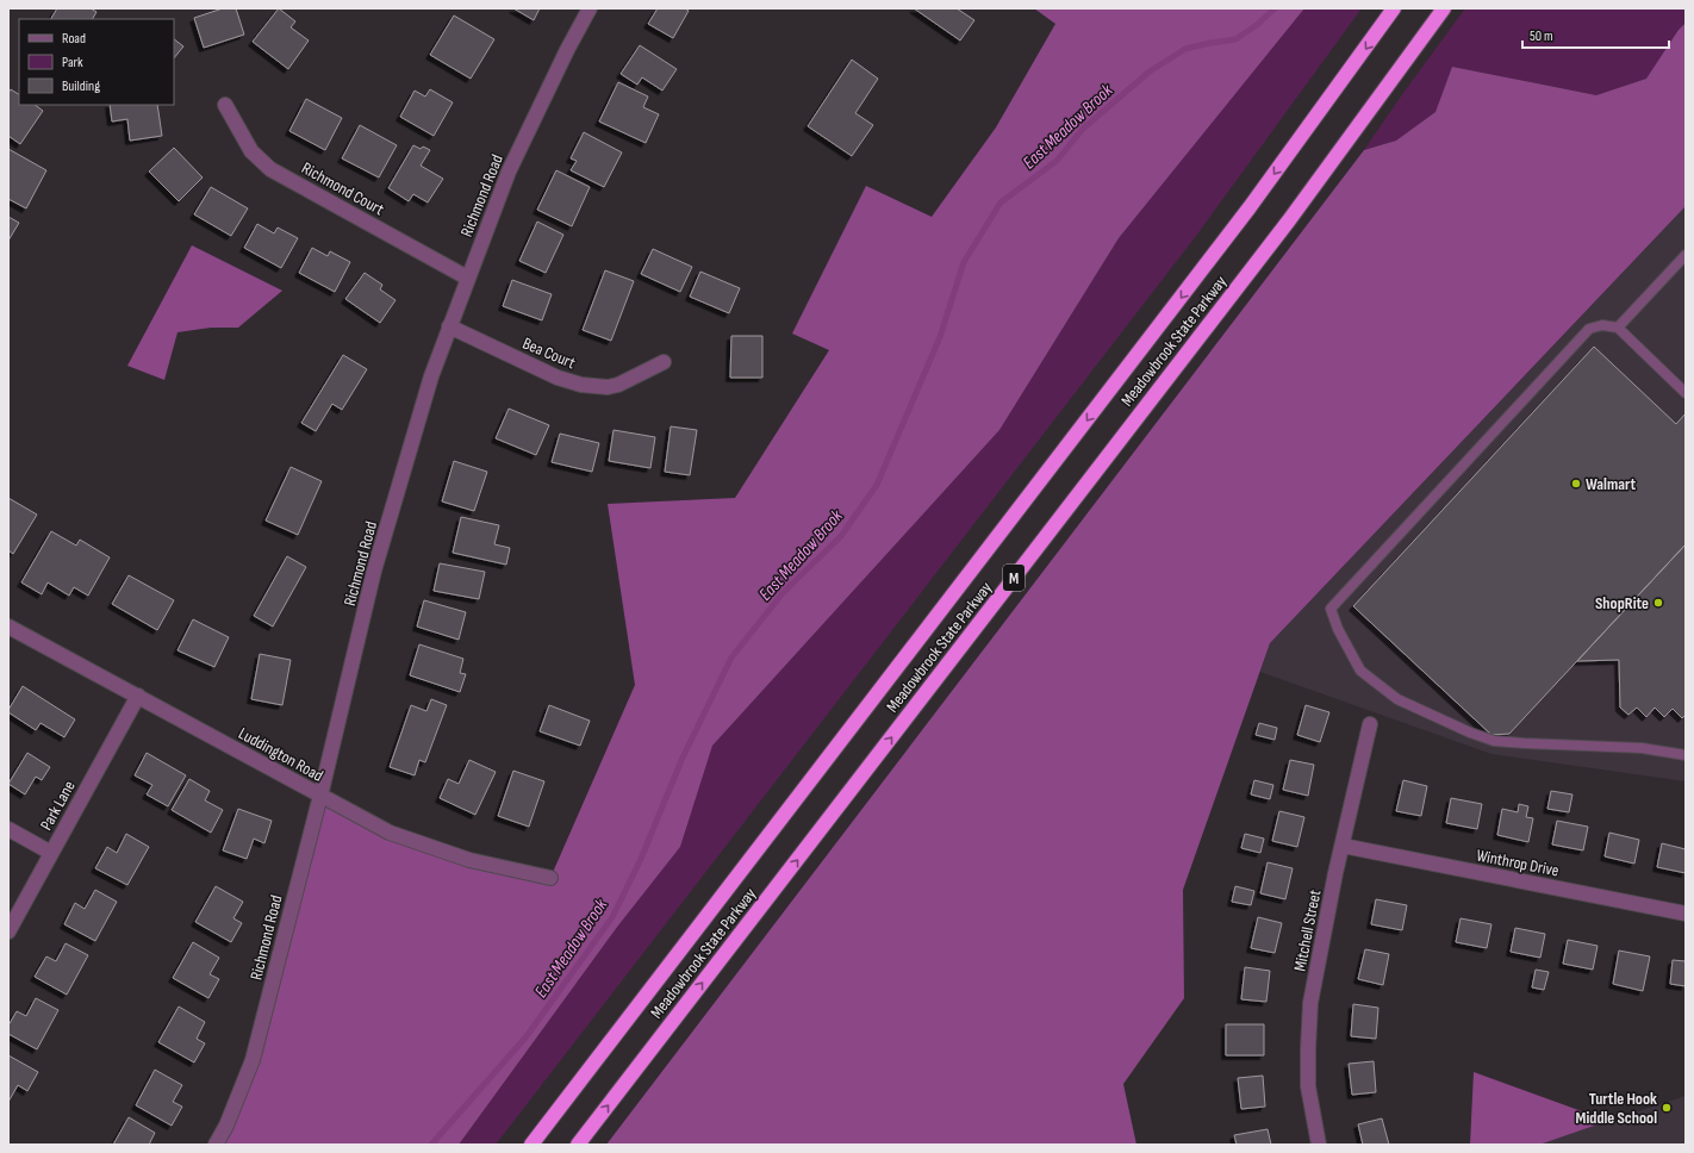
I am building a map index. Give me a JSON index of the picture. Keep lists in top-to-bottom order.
{
  "streets": {
    "highway": ["Meadowbrook State Parkway", "M"],
    "street": [
      "Richmond Court",
      "Richmond Road",
      "Bea Court",
      "Luddington Road",
      "Park Lane",
      "Winthrop Drive",
      "Mitchell Street"
    ]
  },
  "crossings": [
    ["Richmond Court", "Richmond Road"],
    ["Richmond Road", "Bea Court"],
    ["Richmond Road", "Luddington Road"],
    ["Luddington Road", "Park Lane"],
    ["Winthrop Drive", "Mitchell Street"]
  ],
  "water": ["East Meadow Brook"],
  "places": ["Walmart", "ShopRite", "Turtle Hook Middle School"],
  "legend": ["Road", "Park", "Building"],
  "scale_bar": "50 m"
}
